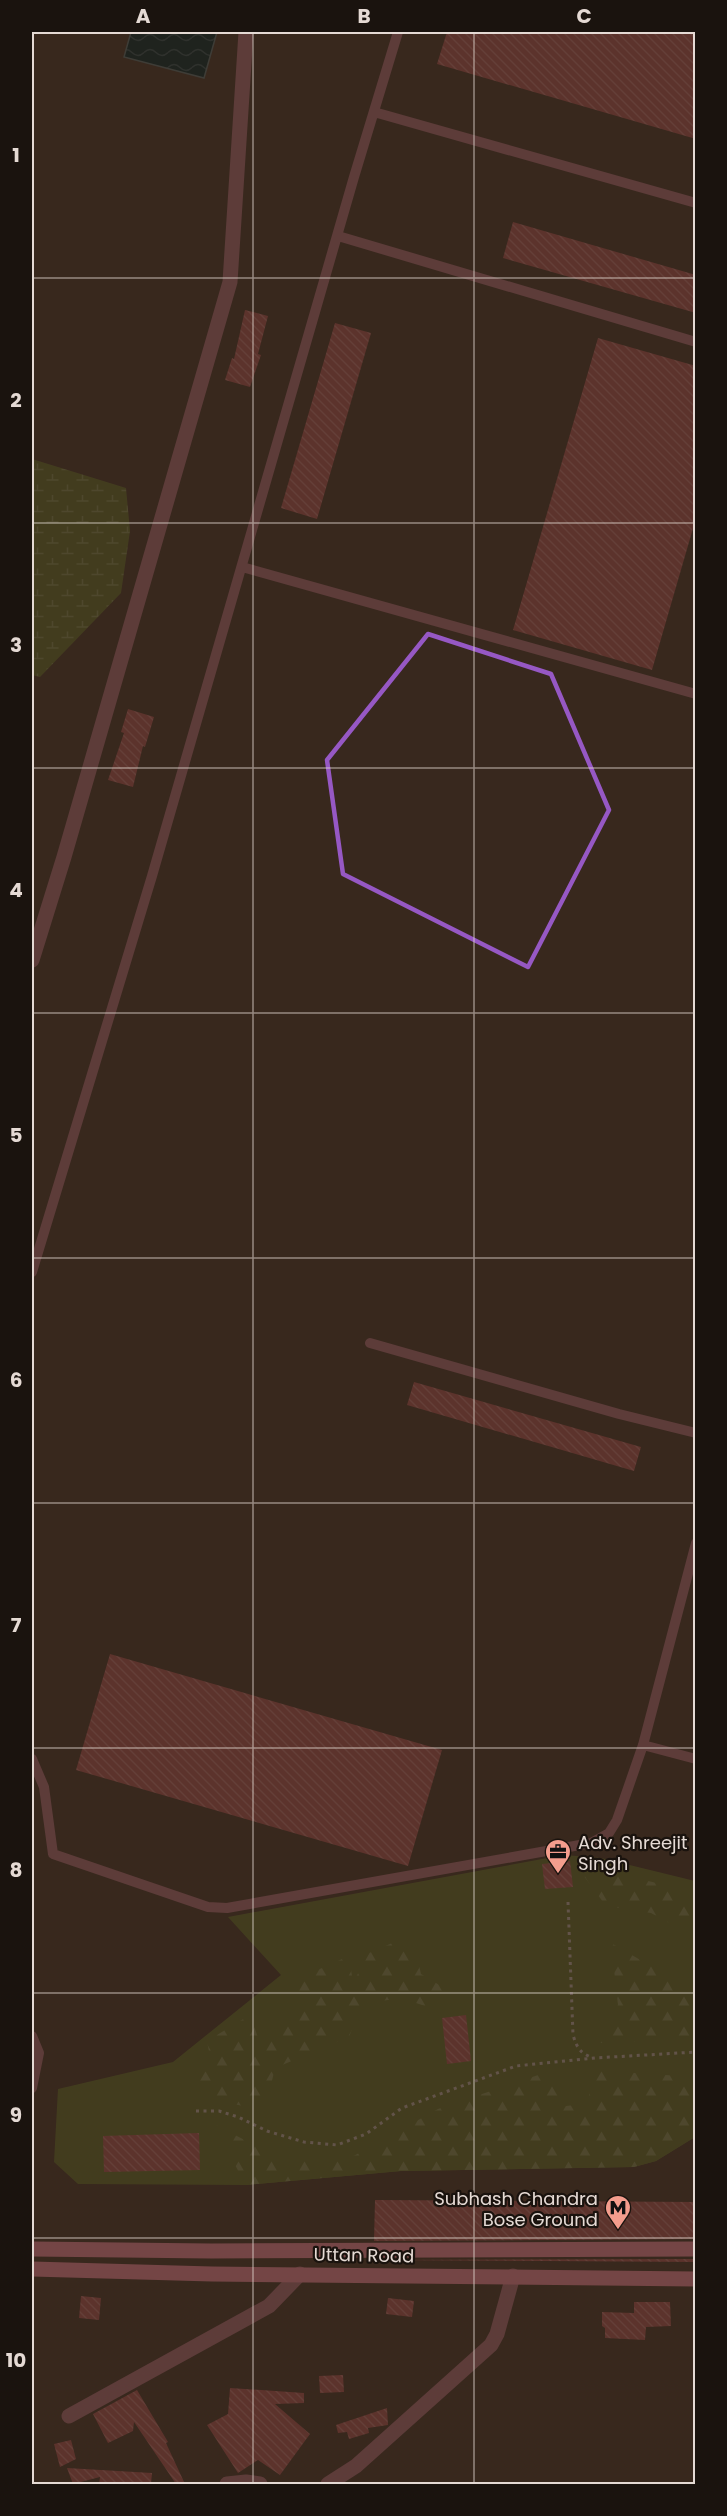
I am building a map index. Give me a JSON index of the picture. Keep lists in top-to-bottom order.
{
  "streets": {
    "main road": ["Uttan Road"]
  },
  "places": {
    "office": ["Adv. Shreejit Singh"],
    "metro station": ["Subhash Chandra Bose Ground"]
  },
  "grid": {
    "columns": ["A", "B", "C"],
    "rows": [
      "1",
      "2",
      "3",
      "4",
      "5",
      "6",
      "7",
      "8",
      "9",
      "10"
    ]
  }
}
